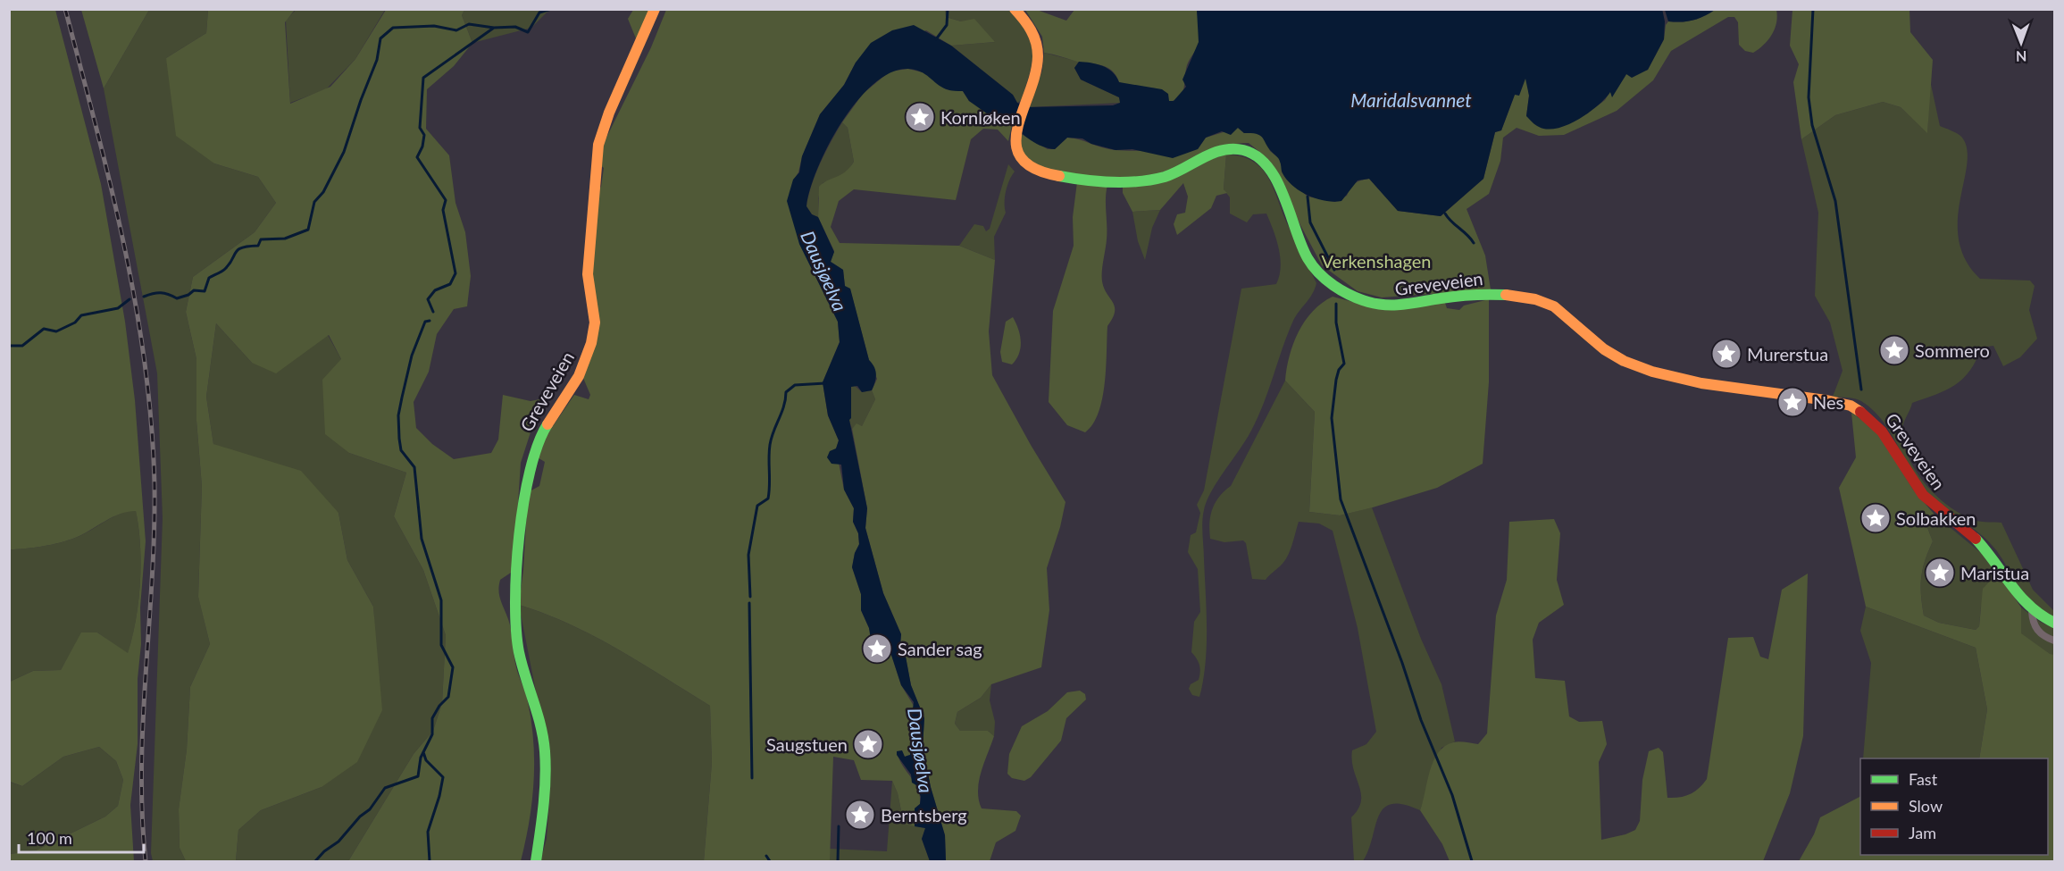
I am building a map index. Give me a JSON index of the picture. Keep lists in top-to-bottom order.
{
  "streets": {
    "street": ["Greveveien"]
  },
  "water": ["Maridalsvannet", "Dausjøelva"],
  "parks": ["Verkenshagen"],
  "places": {
    "place": [
      "Kornløken",
      "Sommero",
      "Murerstua",
      "Nes",
      "Solbakken",
      "Maristua",
      "Sander sag",
      "Saugstuen",
      "Berntsberg"
    ]
  },
  "legend": ["Fast", "Slow", "Jam"],
  "scale_bar": "100 m",
  "north": "bottom"
}
